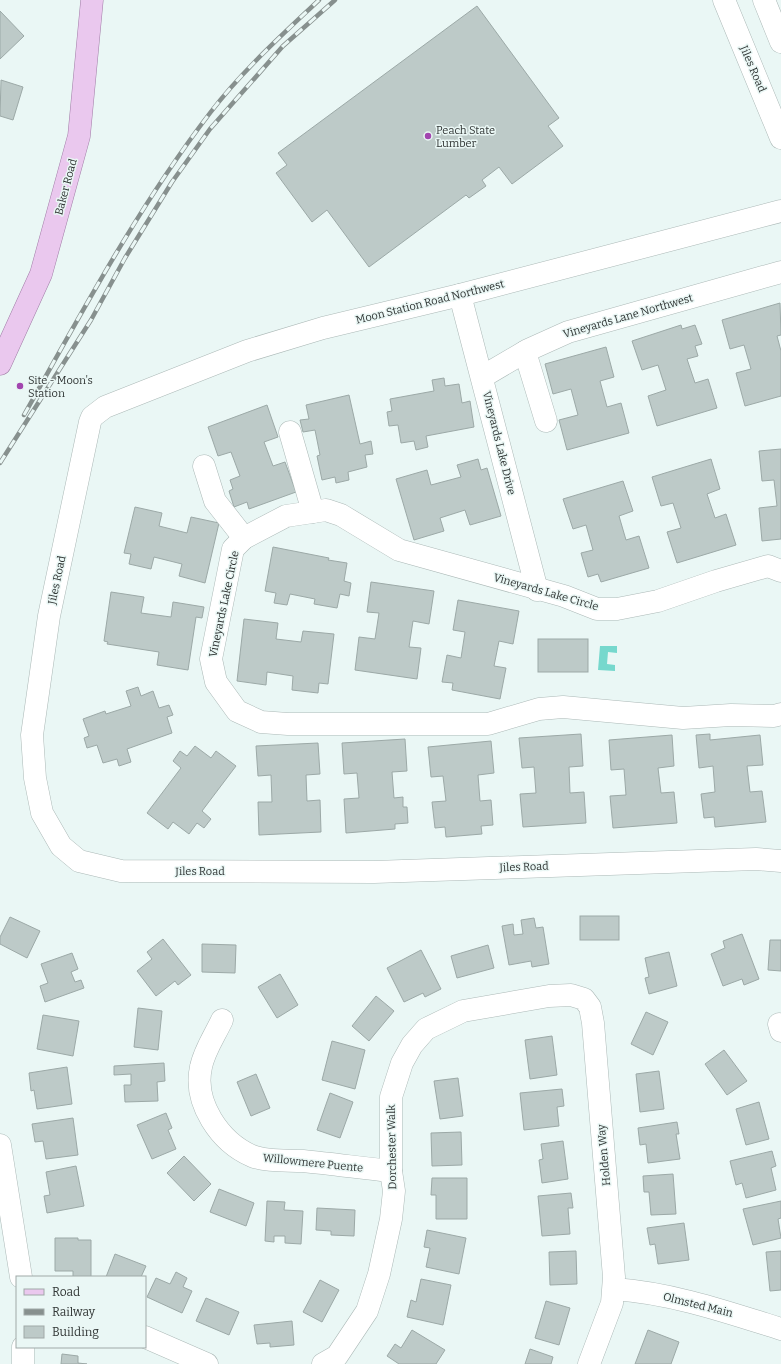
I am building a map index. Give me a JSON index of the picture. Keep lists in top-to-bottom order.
{
  "streets": {
    "main road": ["Baker Road"],
    "street": [
      "Jiles Road",
      "Moon Station Road Northwest",
      "Vineyards Lane Northwest",
      "Vineyards Lake Drive",
      "Vineyards Lake Circle",
      "Dorchester Walk",
      "Holden Way",
      "Willowmere Puente",
      "Olmsted Main"
    ]
  },
  "crossings": [
    ["Jiles Road", "Moon Station Road Northwest"],
    ["Moon Station Road Northwest", "Vineyards Lake Drive"],
    ["Vineyards Lane Northwest", "Vineyards Lake Drive"],
    ["Vineyards Lake Drive", "Vineyards Lake Circle"],
    ["Dorchester Walk", "Holden Way"],
    ["Dorchester Walk", "Willowmere Puente"],
    ["Holden Way", "Olmsted Main"]
  ],
  "places": ["Peach State Lumber", "Site - Moon's Station"],
  "legend": ["Road", "Railway", "Building"]
}
